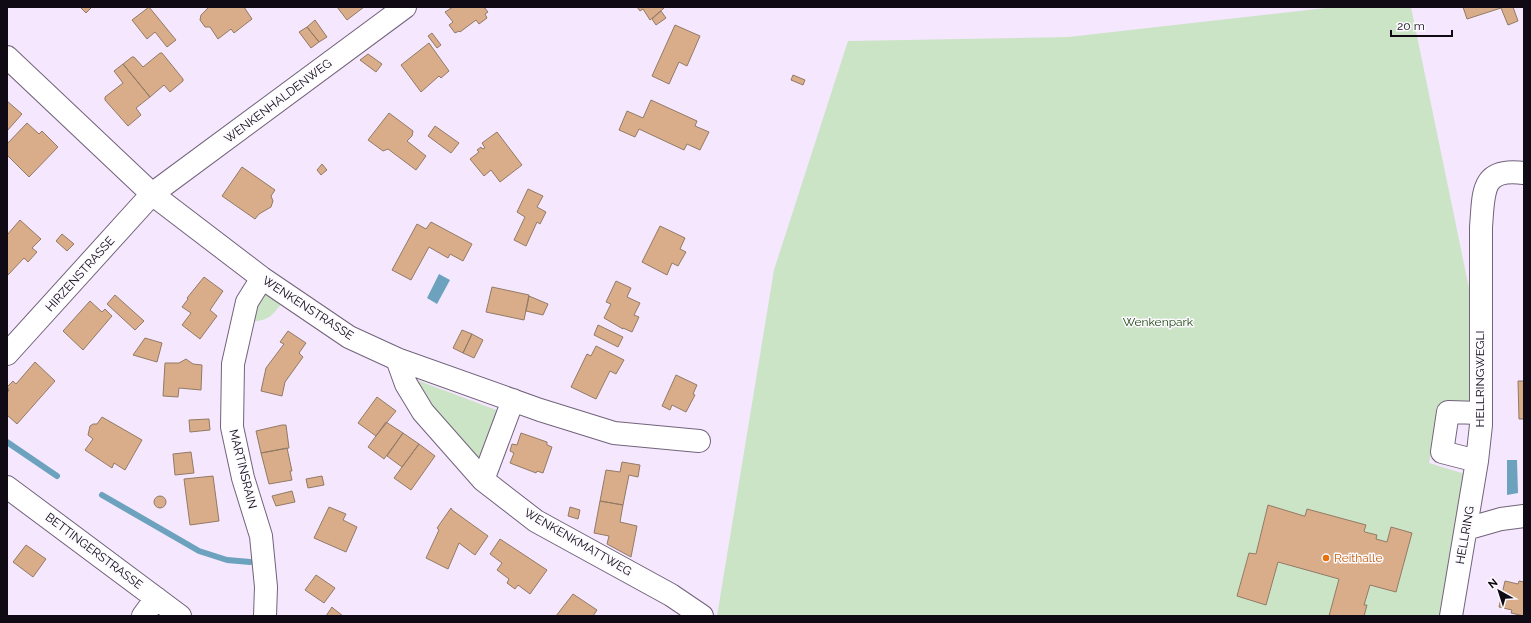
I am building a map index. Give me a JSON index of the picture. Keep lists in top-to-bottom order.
{
  "streets": {
    "street": [
      "WENKENHALDENWEG",
      "HIRZENSTRASSE",
      "WENKENSTRASSE",
      "HELLRINGWEGLI",
      "MARTINSRAIN",
      "HELLRING",
      "WENKENKMATTWEG",
      "BETTINGERSTRASSE"
    ]
  },
  "crossings": [
    ["WENKENHALDENWEG", "HIRZENSTRASSE"],
    ["WENKENHALDENWEG", "WENKENSTRASSE"],
    ["HIRZENSTRASSE", "WENKENSTRASSE"],
    ["WENKENSTRASSE", "MARTINSRAIN"],
    ["WENKENSTRASSE", "WENKENKMATTWEG"],
    ["HELLRINGWEGLI", "HELLRING"]
  ],
  "parks": ["Wenkenpark"],
  "places": ["Reithalle"],
  "scale_bar": "20 m",
  "north": "top left"
}
